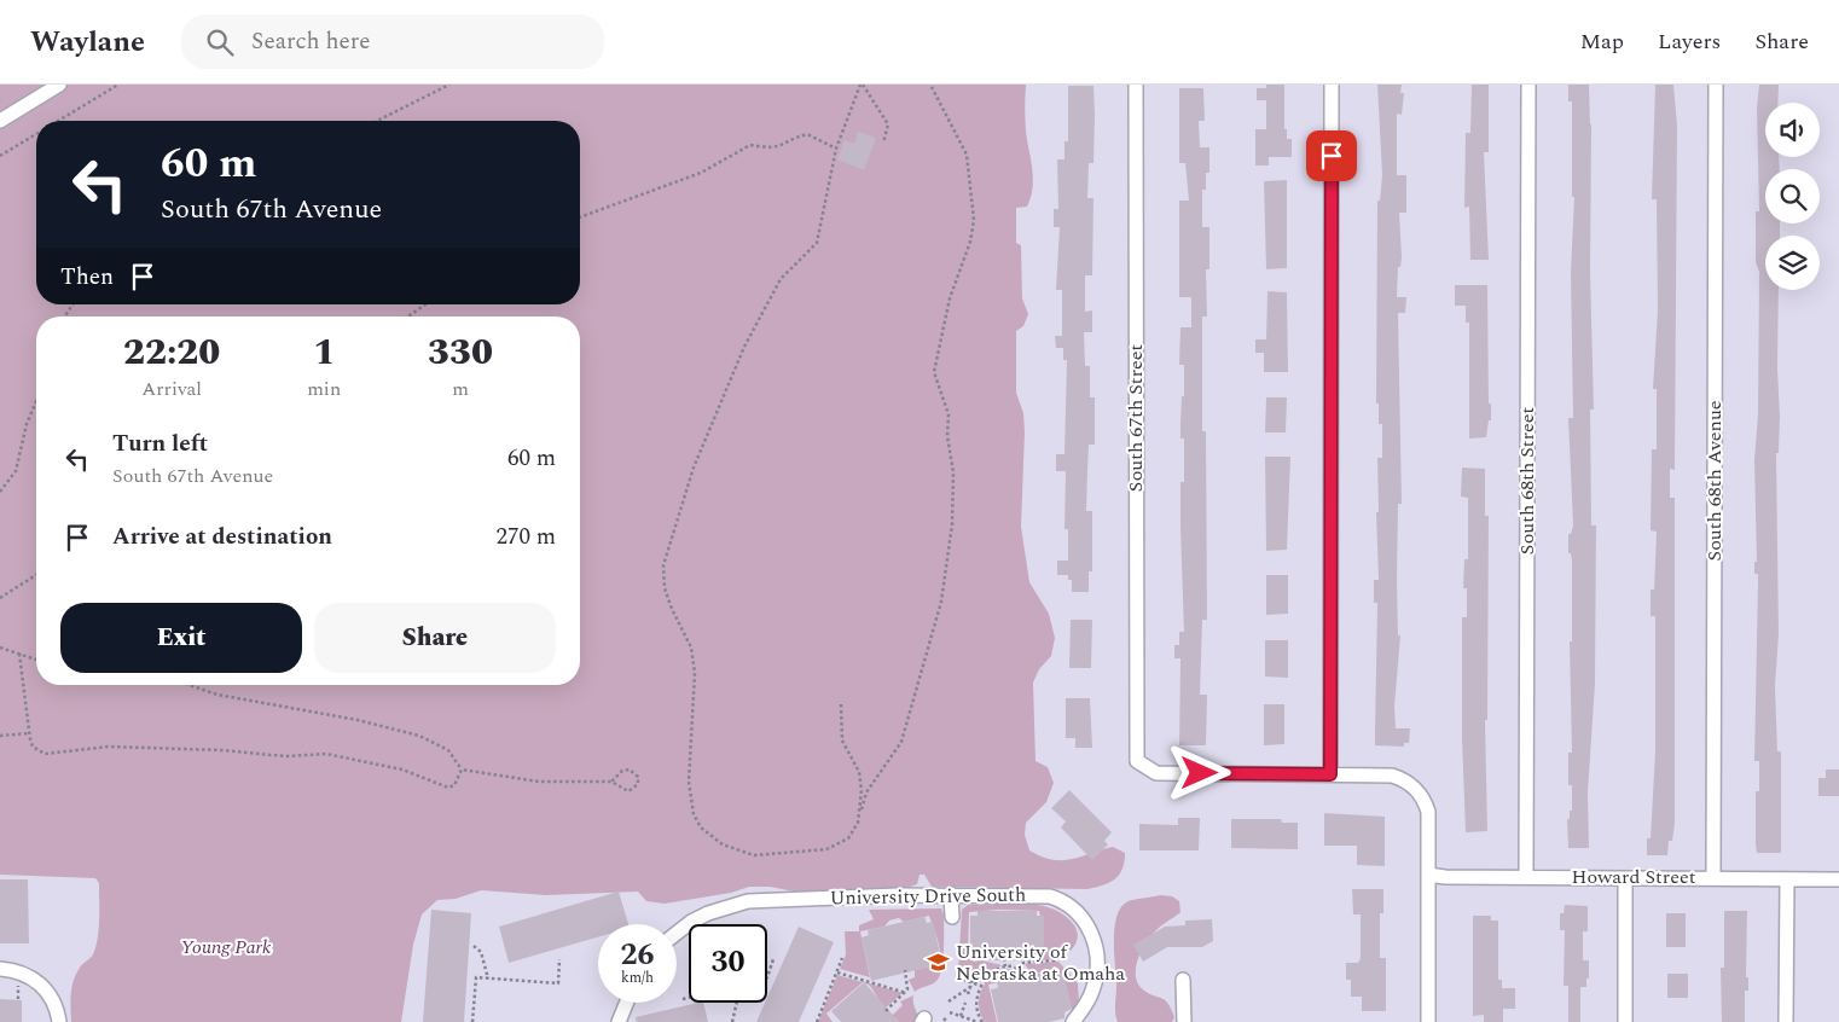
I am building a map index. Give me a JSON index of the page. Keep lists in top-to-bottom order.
{
  "streets": {
    "street": [
      "South 67th Street",
      "South 68th Street",
      "South 68th Avenue",
      "Howard Street",
      "University Drive South"
    ]
  },
  "crossings": [
    ["South 68th Street", "Howard Street"],
    ["South 68th Avenue", "Howard Street"]
  ],
  "parks": ["Young Park"],
  "places": {
    "school or university": ["University of Nebraska at Omaha"]
  },
  "page": {
    "header": "Waylane",
    "search": "Search here",
    "nav": ["Map", "Layers", "Share"],
    "turn": ["60 m", "South 67th Avenue"],
    "then": "Then",
    "eta": [
      "22:20",
      "Arrival",
      "1",
      "min",
      "330",
      "m"
    ],
    "list": [
      {
        "name": "Turn left",
        "note": "South 67th Avenue",
        "value": "60 m"
      },
      {
        "name": "Arrive at destination",
        "value": "270 m"
      }
    ],
    "buttons": ["Exit", "Share"],
    "speed": "26 km/h",
    "limit": "30"
  }
}
